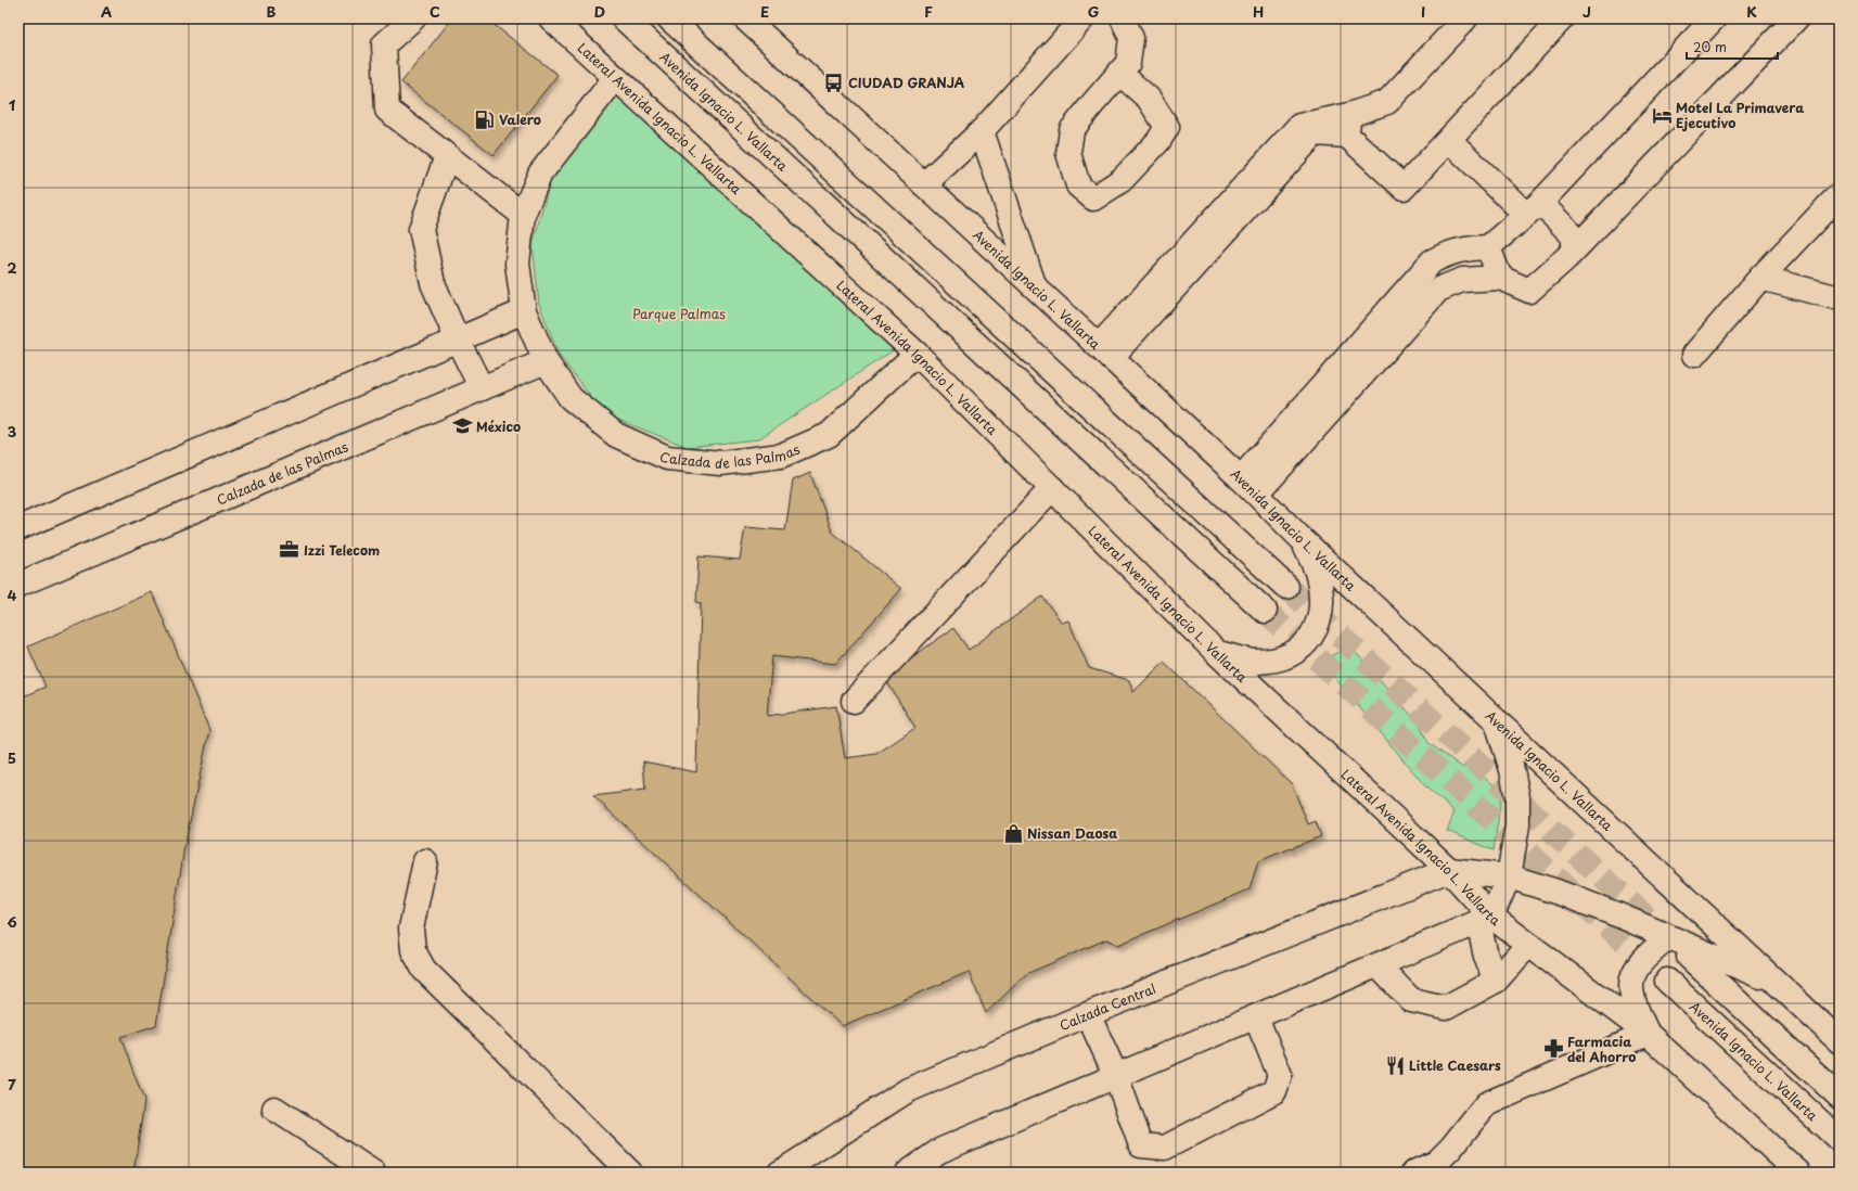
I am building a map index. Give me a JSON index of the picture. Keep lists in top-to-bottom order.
{
  "streets": {
    "main road": [
      "Avenida Ignacio L. Vallarta",
      "Lateral Avenida Ignacio L. Vallarta",
      "Calzada de las Palmas",
      "Calzada Central"
    ]
  },
  "crossings": [
    ["Lateral Avenida Ignacio L. Vallarta", "Calzada de las Palmas"],
    ["Lateral Avenida Ignacio L. Vallarta", "Calzada Central"]
  ],
  "parks": ["Parque Palmas"],
  "places": {
    "bus stop": ["CIUDAD GRANJA"],
    "hotel": ["Motel La Primavera Ejecutivo"],
    "fuel station": ["Valero"],
    "school or university": ["México"],
    "office": ["Izzi Telecom"],
    "shop": ["Nissan Daosa"],
    "pharmacy": ["Farmacia del Ahorro"],
    "restaurant": ["Little Caesars"]
  },
  "scale_bar": "20 m",
  "grid": {
    "columns": [
      "A",
      "B",
      "C",
      "D",
      "E",
      "F",
      "G",
      "H",
      "I",
      "J",
      "K"
    ],
    "rows": [
      "1",
      "2",
      "3",
      "4",
      "5",
      "6",
      "7"
    ]
  }
}
